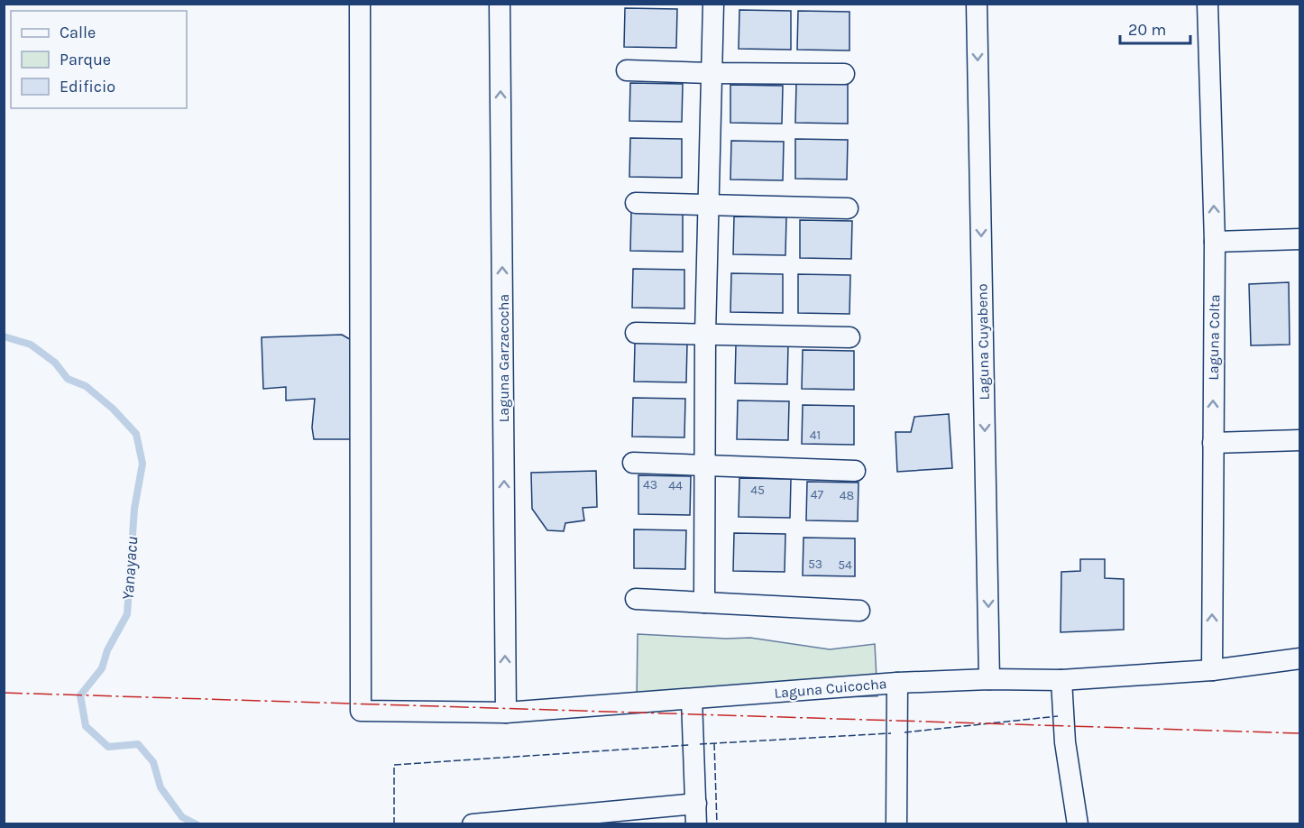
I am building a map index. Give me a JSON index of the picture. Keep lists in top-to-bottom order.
{
  "streets": {
    "street": [
      "Laguna Colta",
      "Laguna Cuyabeno",
      "Laguna Garzacocha",
      "Laguna Cuicocha"
    ]
  },
  "crossings": [
    ["Laguna Colta", "Laguna Cuicocha"],
    ["Laguna Cuyabeno", "Laguna Cuicocha"],
    ["Laguna Garzacocha", "Laguna Cuicocha"]
  ],
  "one_way": ["Laguna Colta", "Laguna Cuyabeno", "Laguna Garzacocha"],
  "water": ["Yanayacu"],
  "house_numbers": [
    "41",
    "43",
    "44",
    "45",
    "47",
    "48",
    "53",
    "54"
  ],
  "legend": ["Calle", "Parque", "Edificio"],
  "scale_bar": "20 m"
}
